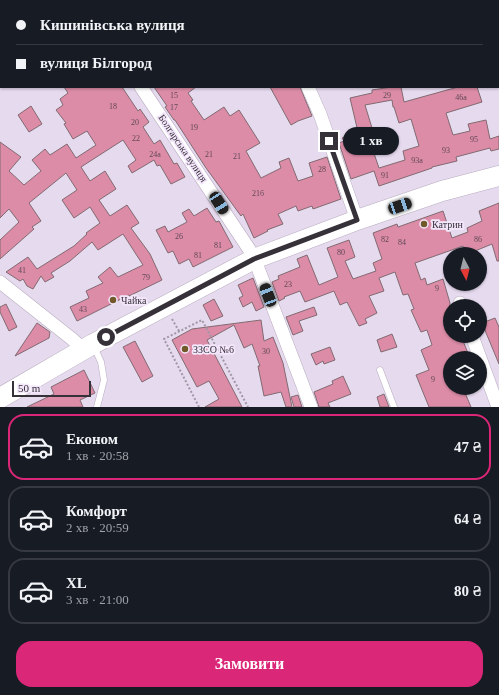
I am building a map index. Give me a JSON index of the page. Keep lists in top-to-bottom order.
{
  "streets": {
    "street": ["Болгарська вулиця"]
  },
  "places": ["Катрин", "Чайка", "ЗЗСО №6"],
  "house_numbers": [
    "15",
    "29",
    "46а",
    "18",
    "17",
    "20",
    "19",
    "22",
    "95",
    "93",
    "24а",
    "21",
    "21",
    "93а",
    "28",
    "91",
    "21б",
    "26",
    "82",
    "86",
    "84",
    "81",
    "80",
    "81",
    "41",
    "79",
    "23",
    "9",
    "43",
    "30",
    "9"
  ],
  "scale_bar": "50 m",
  "north": "bottom",
  "page": {
    "banner": ["Кишинівська вулиця", "вулиця Білгород"],
    "bubble": "1 хв",
    "scale": "50 m",
    "list": [
      {
        "name": "Економ",
        "note": "1 хв · 20:58",
        "value": "47 ₴"
      },
      {
        "name": "Комфорт",
        "note": "2 хв · 20:59",
        "value": "64 ₴"
      },
      {
        "name": "XL",
        "note": "3 хв · 21:00",
        "value": "80 ₴"
      }
    ],
    "buttons": "Замовити"
  }
}
